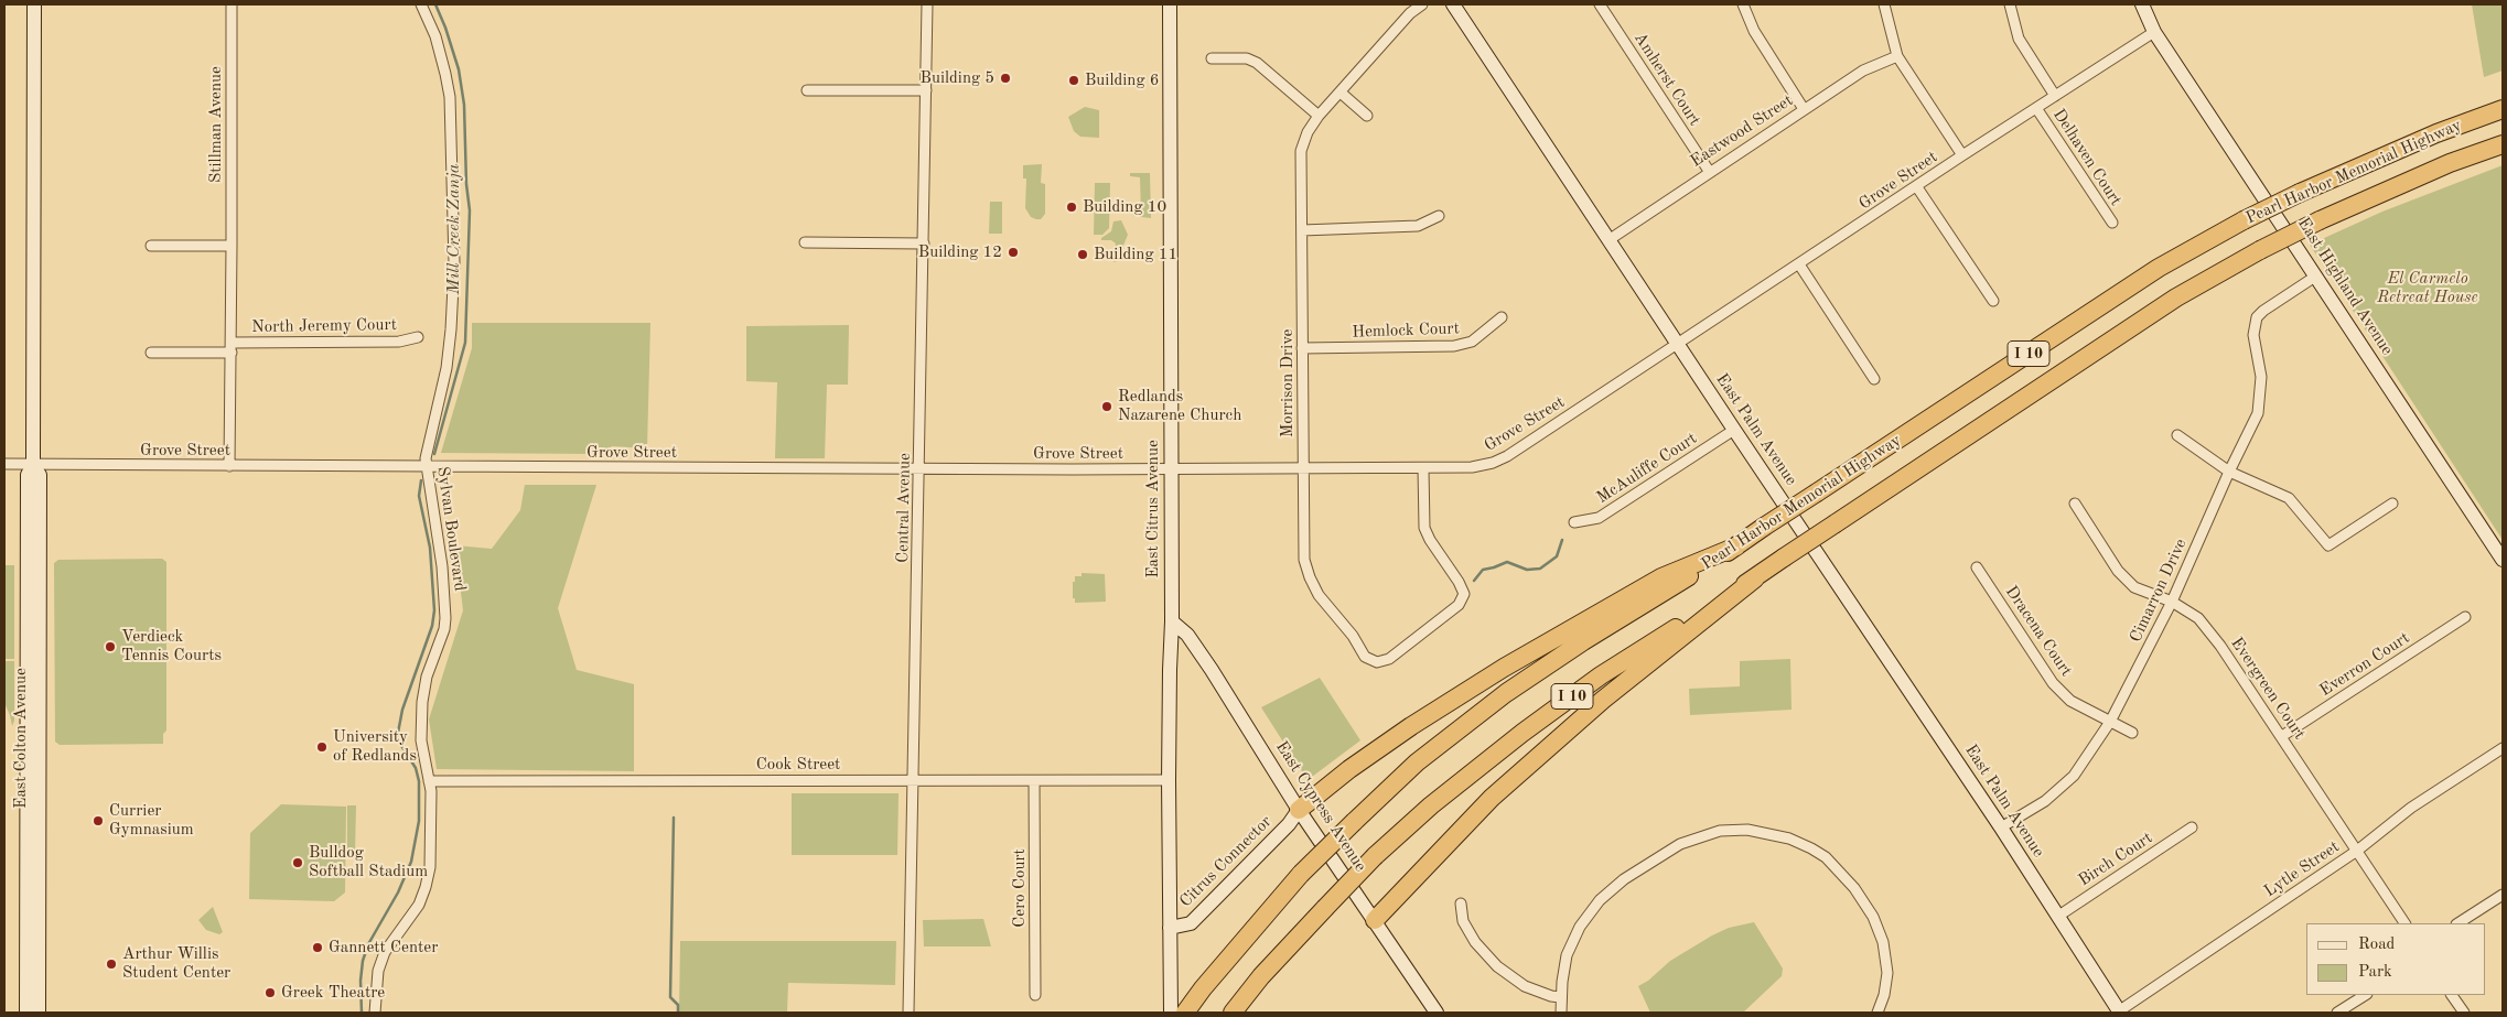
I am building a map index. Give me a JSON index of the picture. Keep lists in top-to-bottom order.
{
  "streets": {
    "highway": ["Pearl Harbor Memorial Highway", "I 10"],
    "street": [
      "Amherst Court",
      "Stillman Avenue",
      "Eastwood Street",
      "Delhaven Court",
      "Grove Street",
      "East Highland Avenue",
      "North Jeremy Court",
      "Hemlock Court",
      "Morrison Drive",
      "East Palm Avenue",
      "McAuliffe Court",
      "Central Avenue",
      "East Citrus Avenue",
      "Sylvan Boulevard",
      "Cimarron Drive",
      "Dracena Court",
      "Everron Court",
      "Evergreen Court",
      "East Colton Avenue",
      "Cook Street",
      "East Cypress Avenue",
      "Birch Court",
      "Citrus Connector",
      "Lytle Street",
      "Cero Court"
    ]
  },
  "crossings": [
    ["Amherst Court", "Eastwood Street"],
    ["Stillman Avenue", "Grove Street"],
    ["Stillman Avenue", "North Jeremy Court"],
    ["Eastwood Street", "East Palm Avenue"],
    ["Delhaven Court", "Grove Street"],
    ["Grove Street", "East Highland Avenue"],
    ["Grove Street", "Morrison Drive"],
    ["Grove Street", "East Palm Avenue"],
    ["Grove Street", "Central Avenue"],
    ["Grove Street", "East Citrus Avenue"],
    ["Grove Street", "Sylvan Boulevard"],
    ["Grove Street", "East Colton Avenue"],
    ["East Highland Avenue", "Cimarron Drive"],
    ["Hemlock Court", "Morrison Drive"],
    ["East Palm Avenue", "McAuliffe Court"],
    ["East Palm Avenue", "Cimarron Drive"],
    ["East Palm Avenue", "Birch Court"],
    ["East Palm Avenue", "Lytle Street"],
    ["Central Avenue", "Cook Street"],
    ["East Citrus Avenue", "Cook Street"],
    ["East Citrus Avenue", "East Cypress Avenue"],
    ["East Citrus Avenue", "Citrus Connector"],
    ["Sylvan Boulevard", "Cook Street"],
    ["Cimarron Drive", "Dracena Court"],
    ["Cimarron Drive", "Evergreen Court"],
    ["Everron Court", "Evergreen Court"],
    ["Evergreen Court", "Lytle Street"],
    ["Cook Street", "Cero Court"],
    ["East Cypress Avenue", "Citrus Connector"]
  ],
  "water": ["Mill Creek Zanja"],
  "parks": ["El Carmelo Retreat House"],
  "places": [
    "Building 5",
    "Building 6",
    "Building 10",
    "Building 12",
    "Building 11",
    "Redlands Nazarene Church",
    "Verdieck Tennis Courts",
    "University of Redlands",
    "Currier Gymnasium",
    "Bulldog Softball Stadium",
    "Gannett Center",
    "Arthur Willis Student Center",
    "Greek Theatre"
  ],
  "legend": ["Road", "Park"]
}
